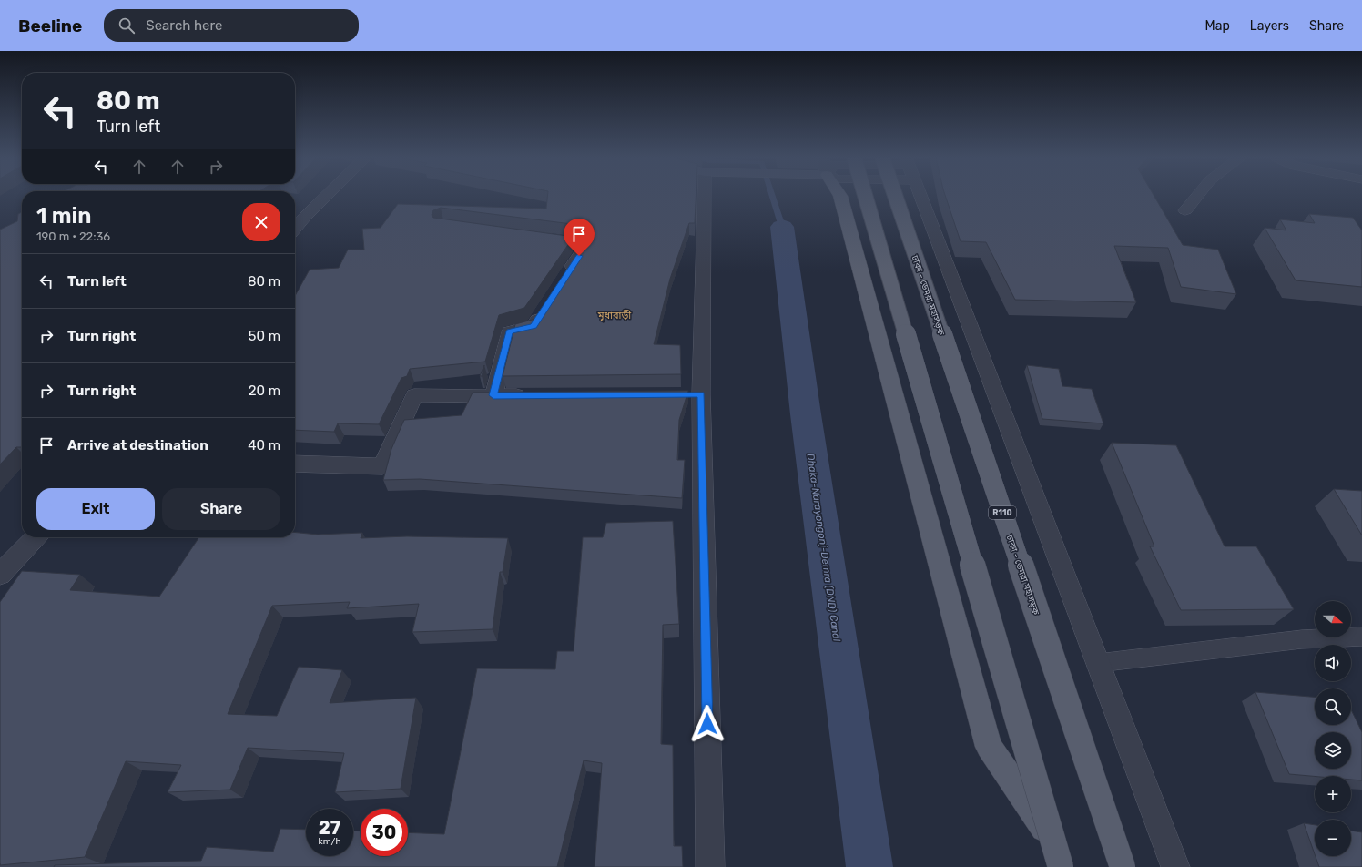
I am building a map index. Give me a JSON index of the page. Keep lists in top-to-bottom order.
{
  "streets": {
    "main road": ["ঢাকা - ডেমরা মহাসড়ক", "R110"]
  },
  "districts": ["মৃধাবাড়ী"],
  "water": ["Dhaka-Narayongonj-Demra (DND) Canal"],
  "north": "right",
  "page": {
    "header": "Beeline",
    "search": "Search here",
    "nav": ["Map", "Layers", "Share"],
    "turn": ["80 m", "Turn left"],
    "heading": ["1 min", "190 m · 22:36"],
    "list": [
      {
        "name": "Turn left",
        "value": "80 m"
      },
      {
        "name": "Turn right",
        "value": "50 m"
      },
      {
        "name": "Turn right",
        "value": "20 m"
      },
      {
        "name": "Arrive at destination",
        "value": "40 m"
      }
    ],
    "buttons": ["Exit", "Share"],
    "map_buttons": ["+", "−"],
    "speed": "27 km/h",
    "limit": "30"
  }
}
